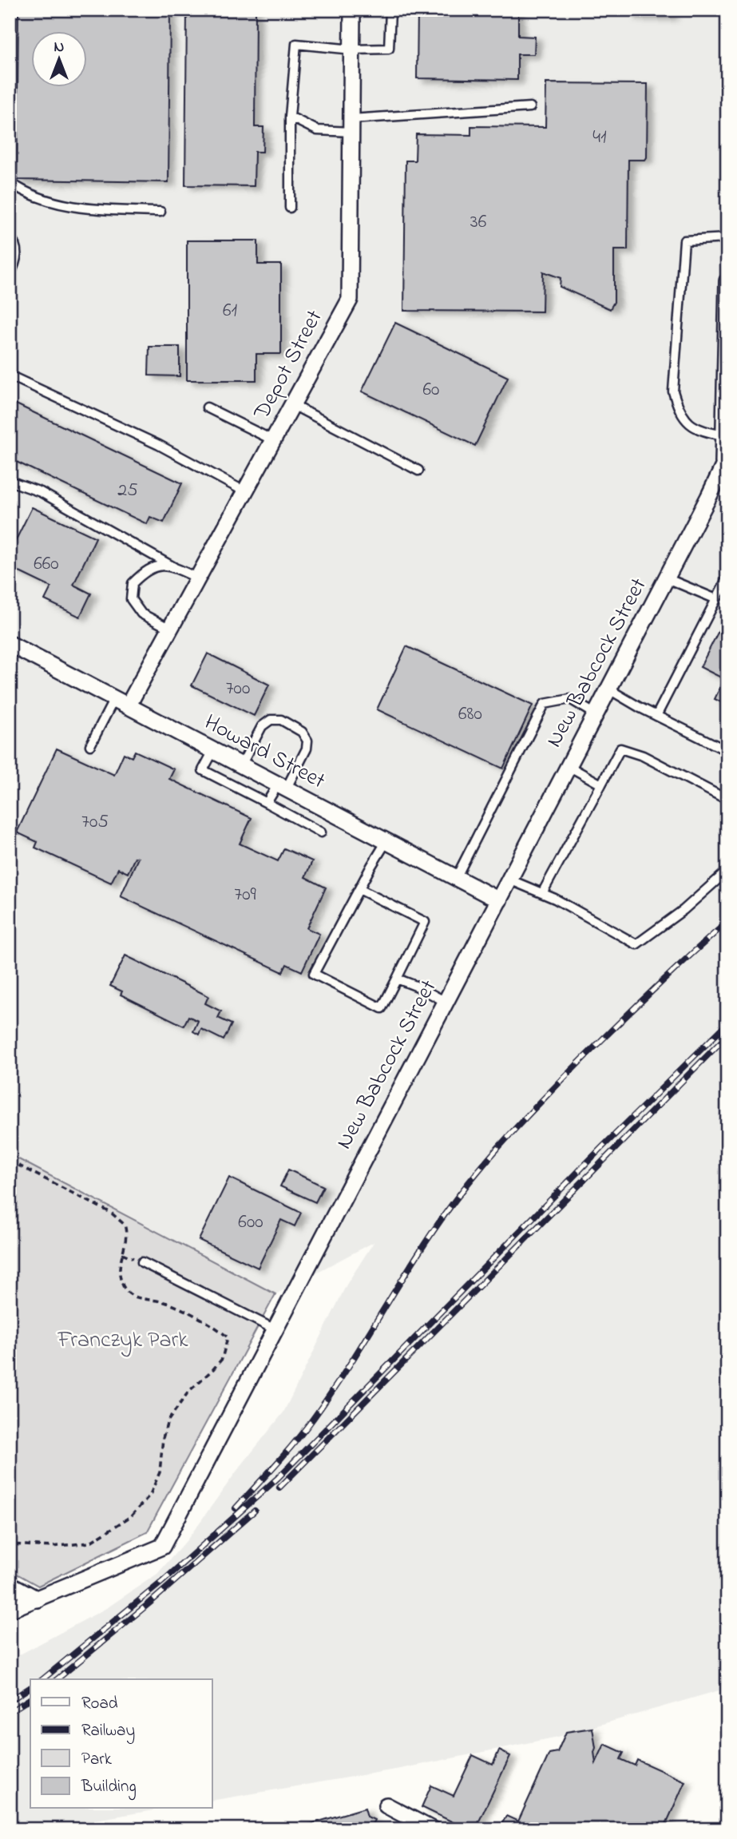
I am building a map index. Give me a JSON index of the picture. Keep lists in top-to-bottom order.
{
  "streets": {
    "street": ["Depot Street", "New Babcock Street", "Howard Street"]
  },
  "crossings": [
    ["Depot Street", "Howard Street"],
    ["New Babcock Street", "Howard Street"]
  ],
  "parks": ["Franczyk Park"],
  "house_numbers": [
    "41",
    "36",
    "61",
    "60",
    "25",
    "660",
    "700",
    "680",
    "705",
    "709",
    "600"
  ],
  "legend": [
    "Road",
    "Railway",
    "Park",
    "Building"
  ],
  "north": "top"
}
